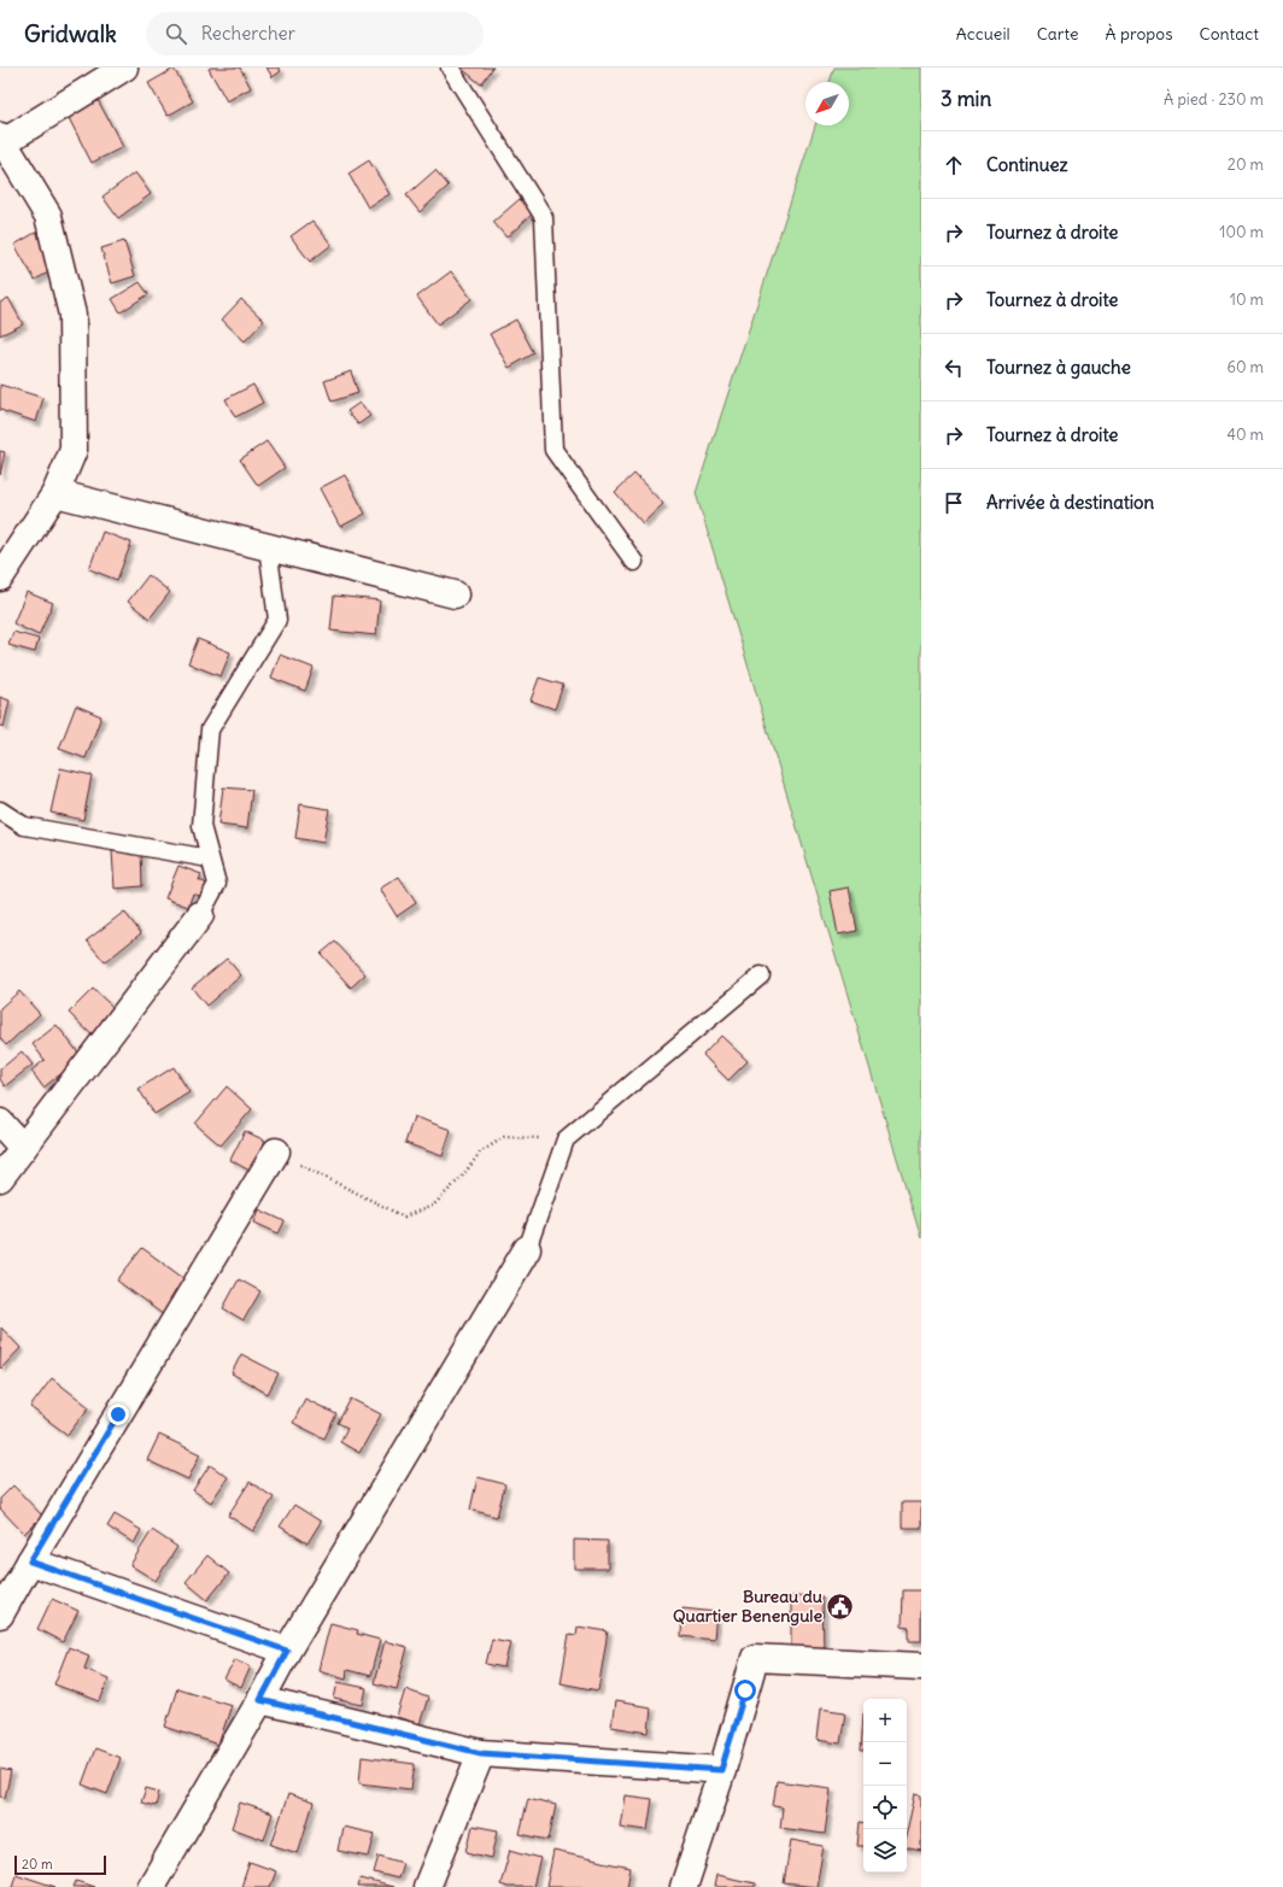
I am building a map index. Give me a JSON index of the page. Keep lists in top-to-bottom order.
{
  "places": {
    "public building": ["Bureau du Quartier Benengule"]
  },
  "scale_bar": "20 m",
  "north": "bottom left",
  "page": {
    "header": "Gridwalk",
    "search": "Rechercher",
    "nav": [
      "Accueil",
      "Carte",
      "À propos",
      "Contact"
    ],
    "heading": ["3 min", "À pied · 230 m"],
    "list": [
      ["Continuez", "20 m"],
      ["Tournez à droite", "100 m"],
      ["Tournez à droite", "10 m"],
      ["Tournez à gauche", "60 m"],
      ["Tournez à droite", "40 m"],
      "Arrivée à destination"
    ],
    "map_buttons": ["+", "−"],
    "scale": "20 m"
  }
}
